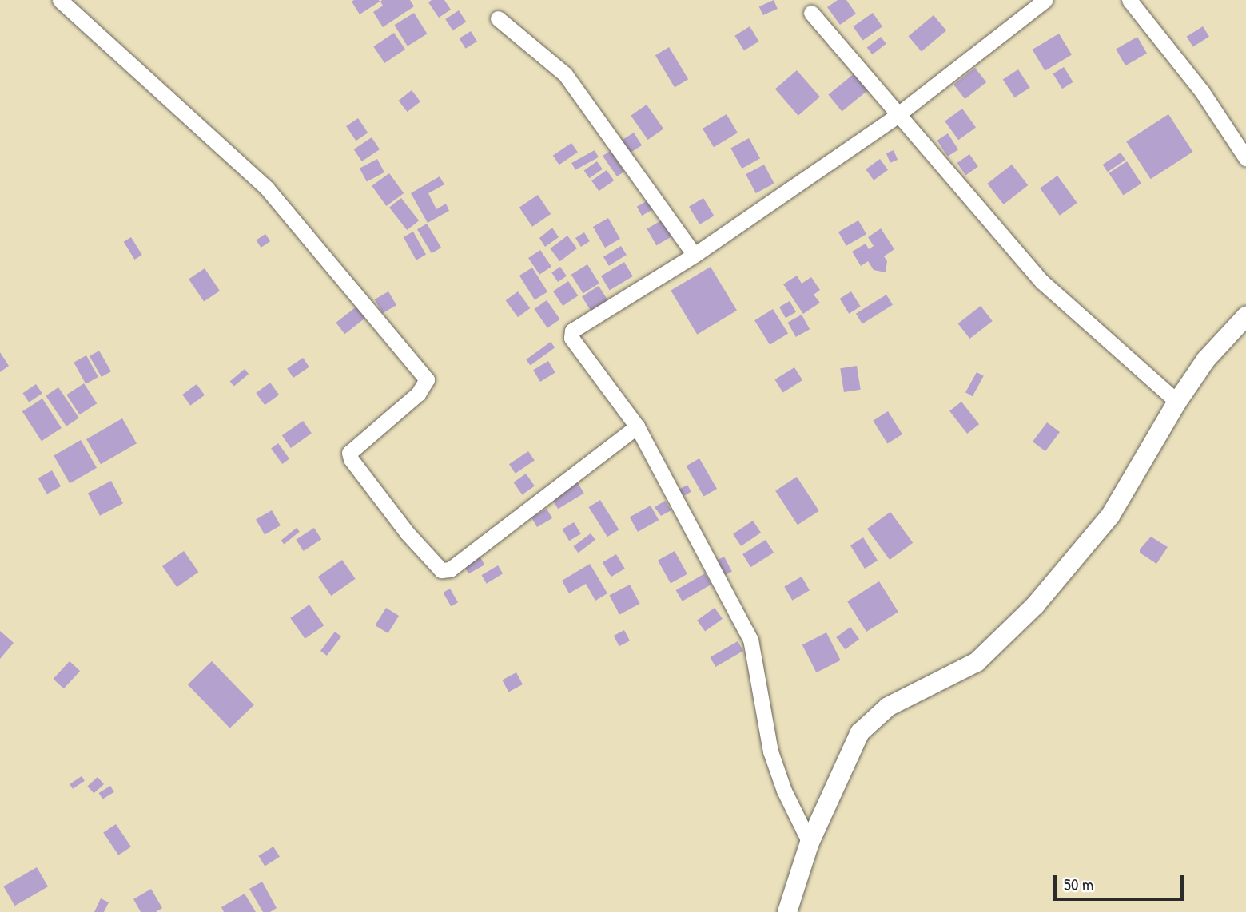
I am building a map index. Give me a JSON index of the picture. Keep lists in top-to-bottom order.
{
  "scale_bar": "50 m"
}
